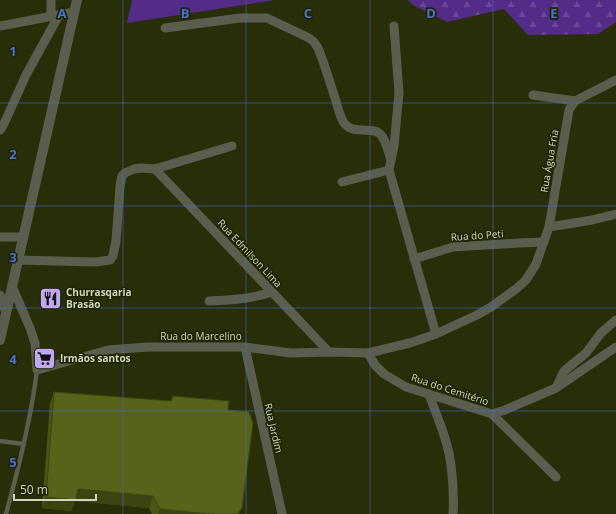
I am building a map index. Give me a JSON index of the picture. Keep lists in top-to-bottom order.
{
  "streets": {
    "street": [
      "Rua Água Fria",
      "Rua do Peti",
      "Rua Edmilson Lima",
      "Rua do Marcelino",
      "Rua do Cemitério",
      "Rua Jardim"
    ]
  },
  "crossings": [
    ["Rua Água Fria", "Rua do Peti"],
    ["Rua Água Fria", "Rua do Marcelino"],
    ["Rua Edmilson Lima", "Rua do Marcelino"],
    ["Rua do Marcelino", "Rua do Cemitério"],
    ["Rua do Marcelino", "Rua Jardim"]
  ],
  "places": {
    "restaurant": ["Churrasqaria Brasão"],
    "supermarket": ["Irmãos santos"]
  },
  "scale_bar": "50 m",
  "grid": {
    "columns": [
      "A",
      "B",
      "C",
      "D",
      "E"
    ],
    "rows": [
      "1",
      "2",
      "3",
      "4",
      "5"
    ]
  }
}
